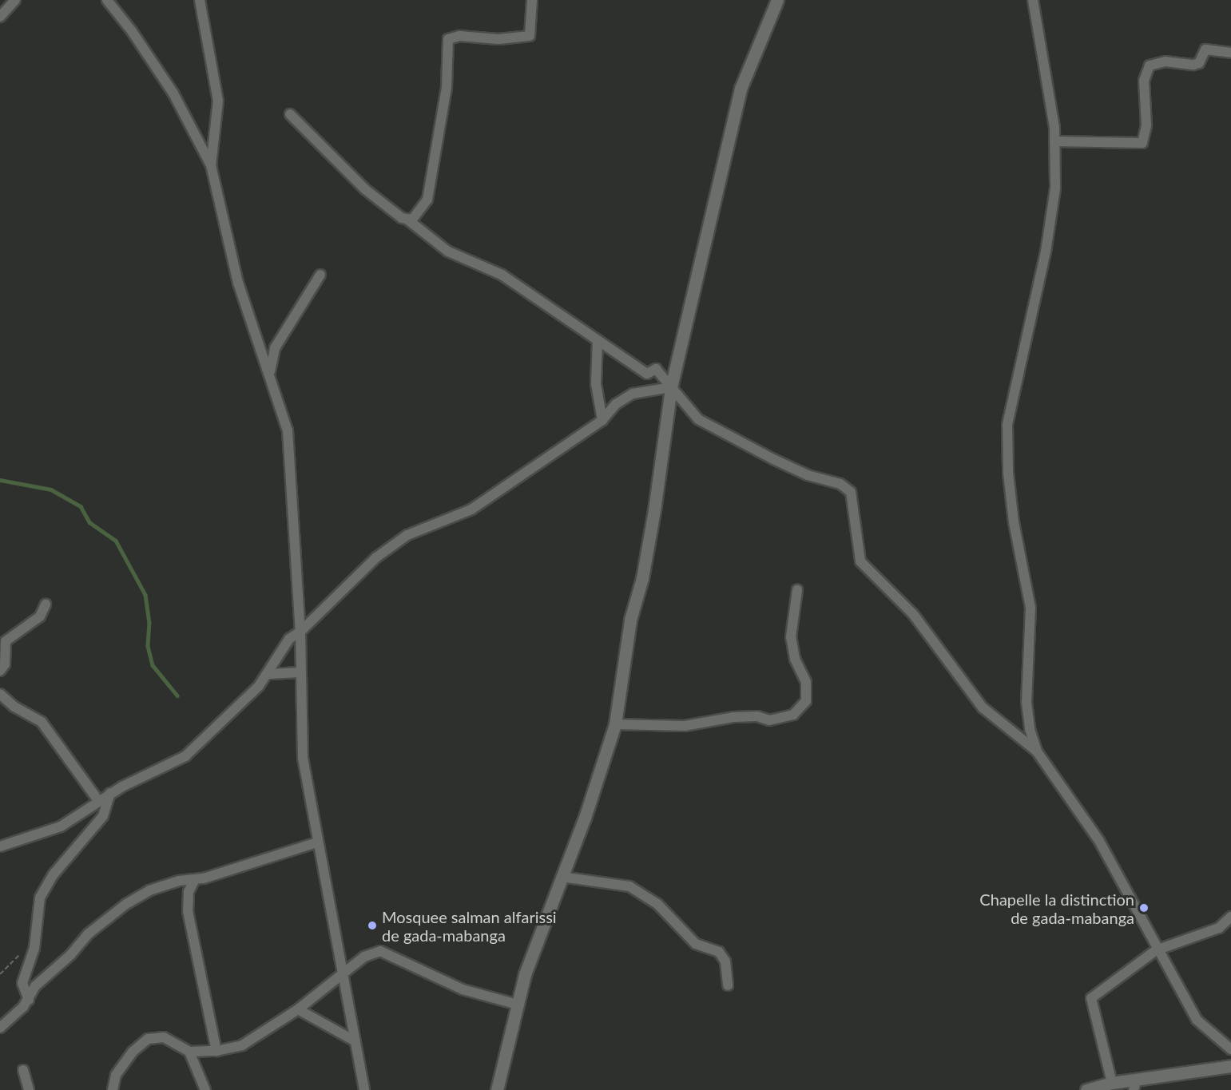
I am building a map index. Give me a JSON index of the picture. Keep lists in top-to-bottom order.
{
  "places": ["Chapelle la distinction de gada-mabanga", "Mosquee salman alfarissi de gada-mabanga"]
}
